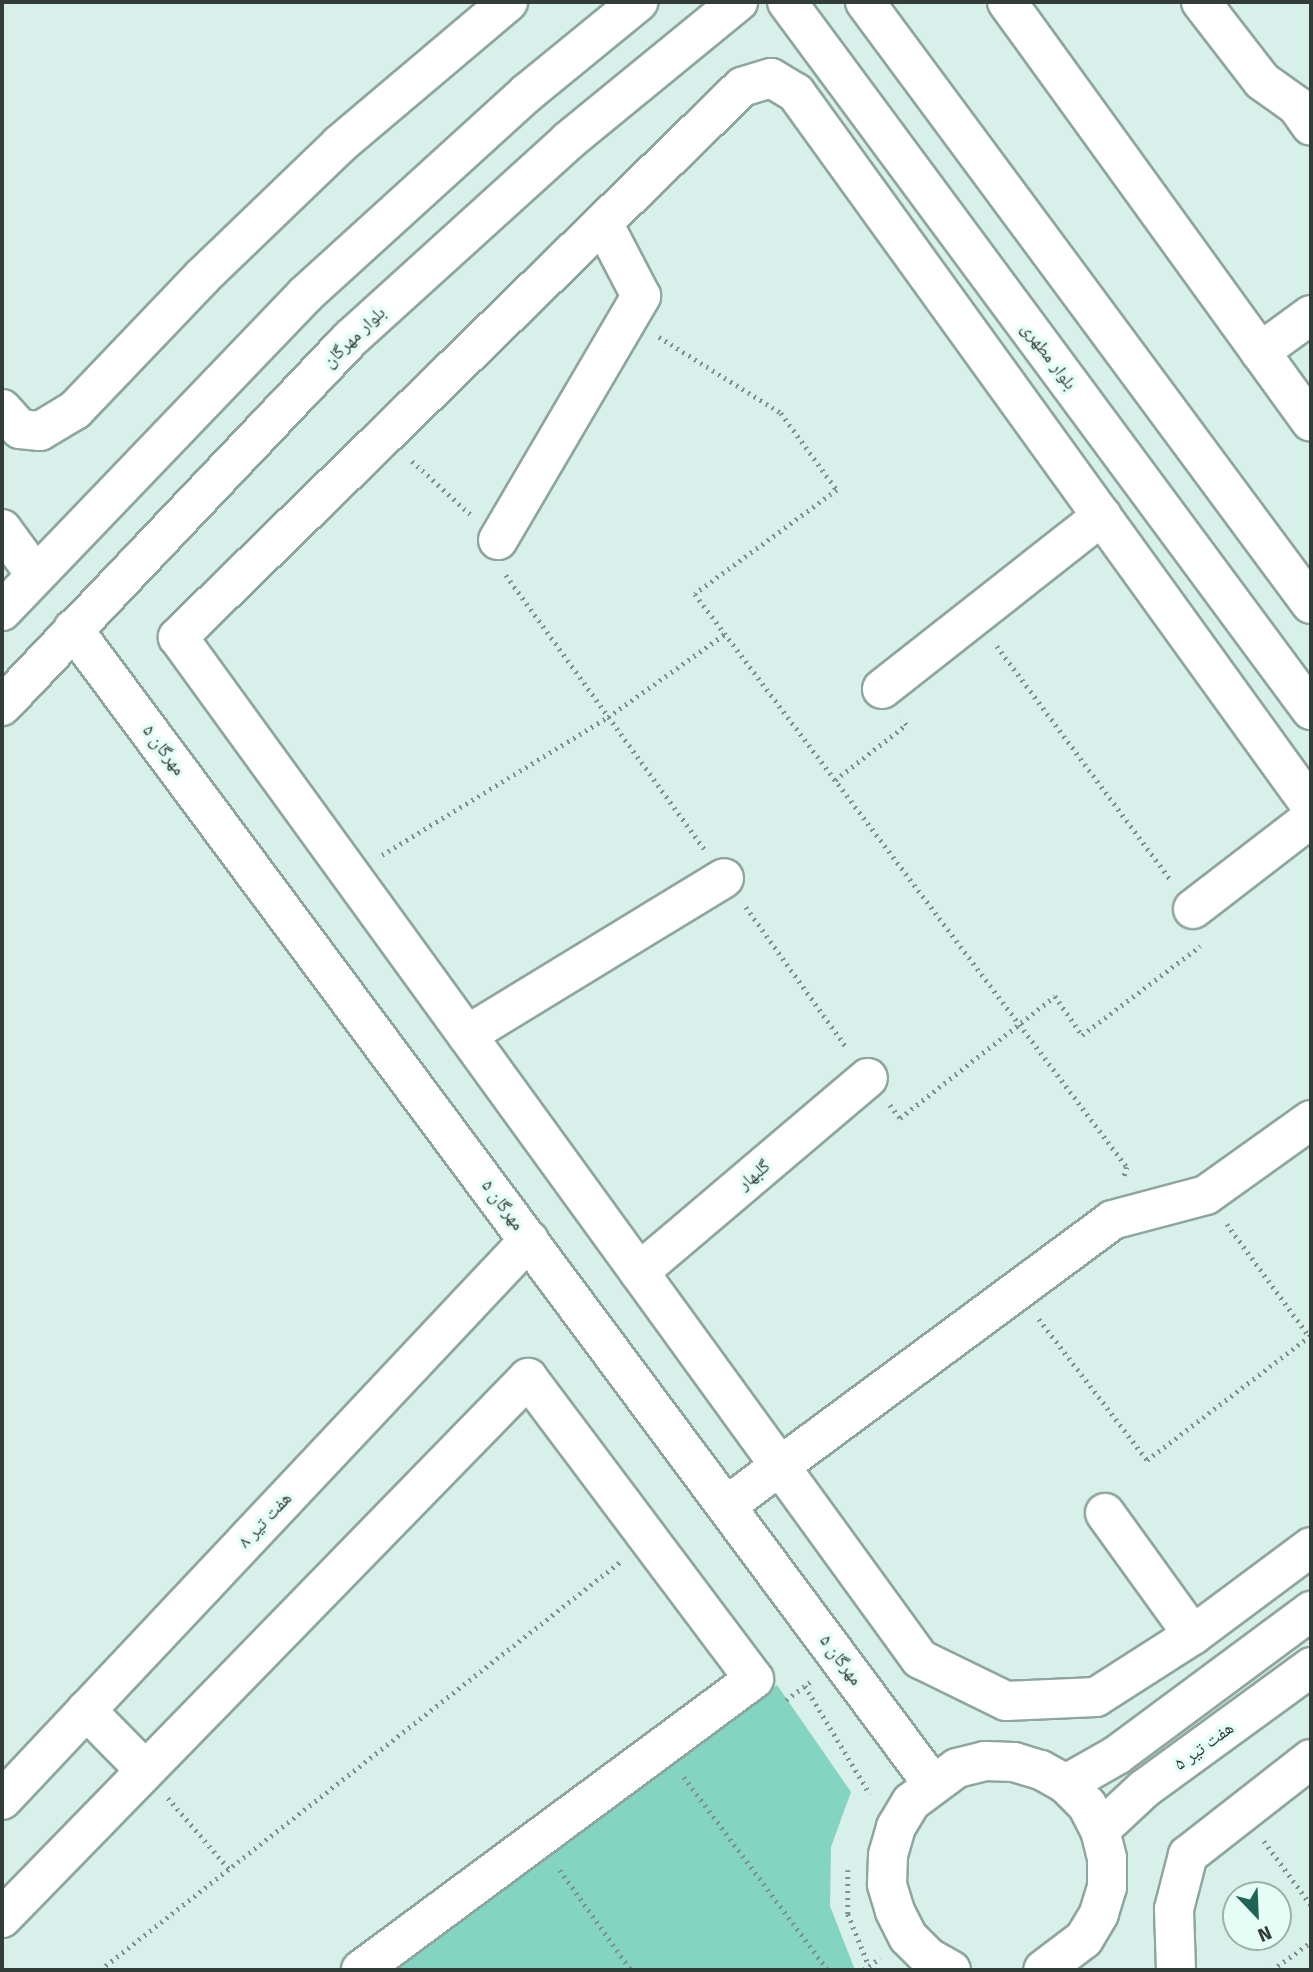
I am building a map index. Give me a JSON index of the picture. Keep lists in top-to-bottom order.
{
  "streets": {
    "street": [
      "بلوار مهرگان",
      "بلوار مطهری",
      "مهرگان ۵",
      "گلبهار",
      "هفت تیر ۸",
      "هفت تیر ۵"
    ]
  },
  "crossings": [
    ["بلوار مهرگان", "مهرگان ۵"],
    ["مهرگان ۵", "هفت تیر ۸"]
  ],
  "north": "bottom right"
}
